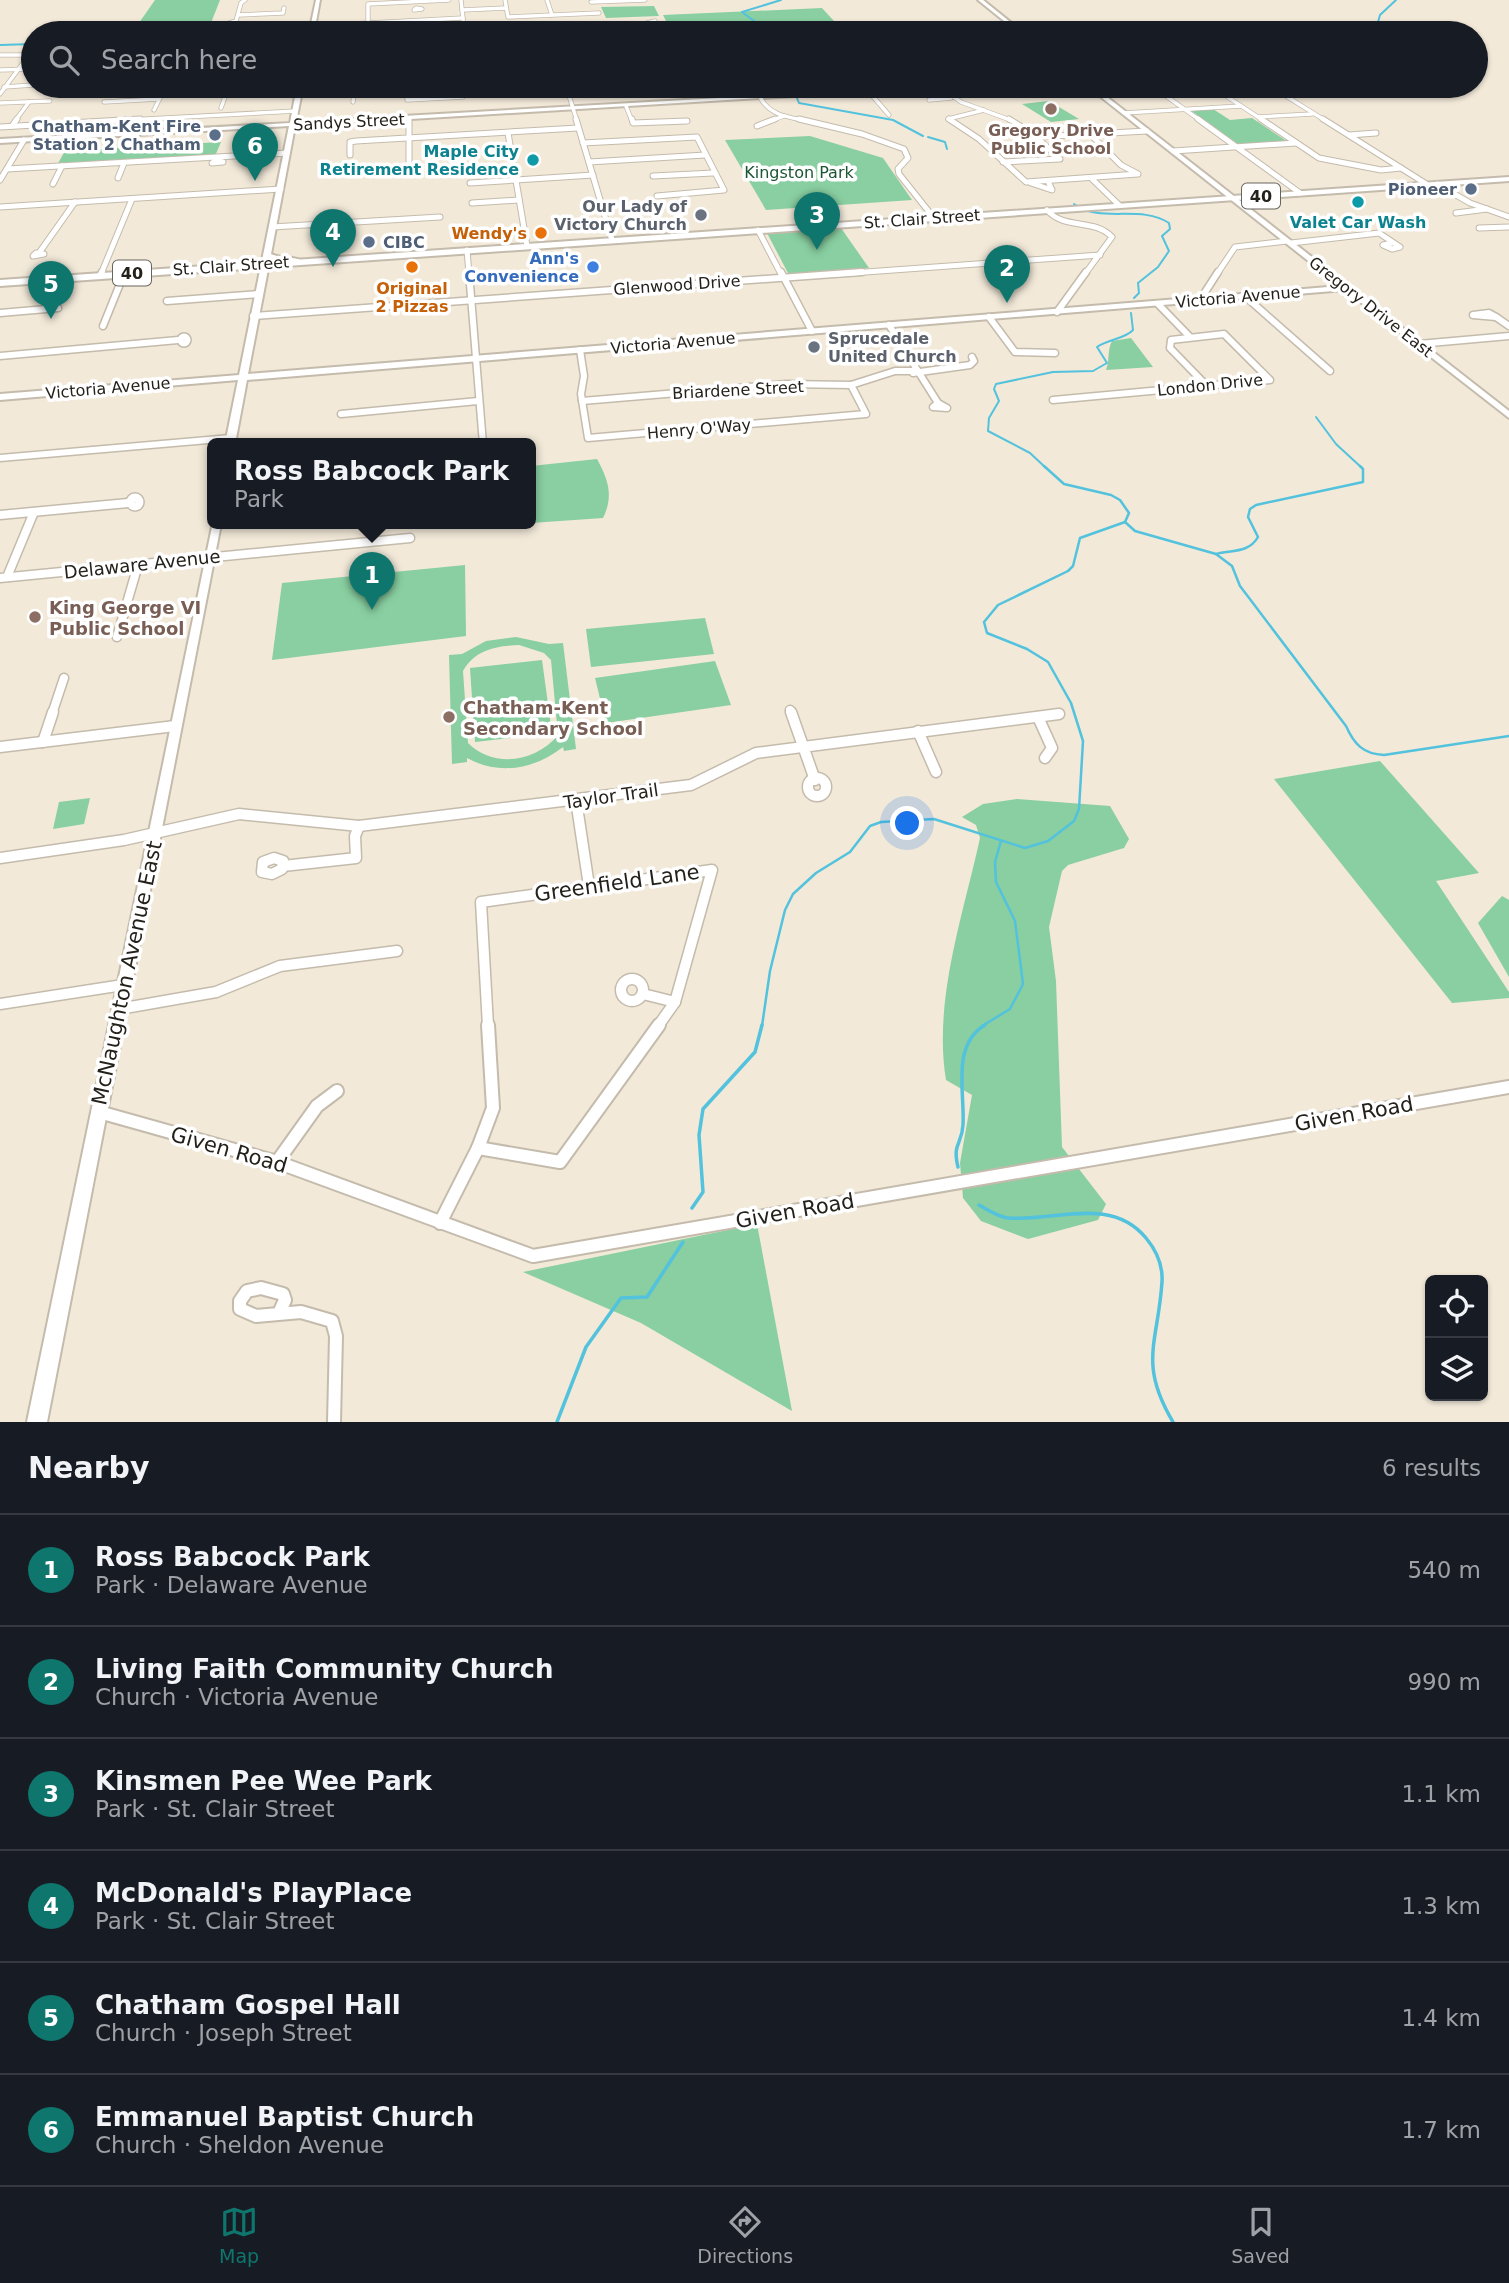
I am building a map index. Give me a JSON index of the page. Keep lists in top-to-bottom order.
{
  "streets": {
    "main road": ["40", "St. Clair Street"],
    "street": [
      "Sandys Street",
      "Glenwood Drive",
      "Victoria Avenue",
      "Gregory Drive East",
      "London Drive",
      "Briardene Street",
      "Henry O'Way",
      "Delaware Avenue",
      "Taylor Trail",
      "Greenfield Lane",
      "McNaughton Avenue East",
      "Given Road"
    ]
  },
  "crossings": [
    ["St. Clair Street", "Gregory Drive East"],
    ["Victoria Avenue", "Gregory Drive East"],
    ["Victoria Avenue", "Henry O'Way"],
    ["Briardene Street", "Henry O'Way"],
    ["Delaware Avenue", "McNaughton Avenue East"],
    ["Taylor Trail", "McNaughton Avenue East"],
    ["Greenfield Lane", "Given Road"],
    ["McNaughton Avenue East", "Given Road"]
  ],
  "parks": ["Kingston Park"],
  "places": [
    "Gregory Drive Public School",
    "Chatham-Kent Fire Station 2 Chatham",
    "Maple City Retirement Residence",
    "Pioneer",
    "Valet Car Wash",
    "Our Lady of Victory Church",
    "Wendy's",
    "CIBC",
    "Original 2 Pizzas",
    "Ann's Convenience",
    "Sprucedale United Church",
    "King George VI Public School",
    "Chatham-Kent Secondary School"
  ],
  "page": {
    "search": "Search here",
    "pins": [
      "6",
      "3",
      "4",
      "2",
      "5",
      "1"
    ],
    "popup": ["Ross Babcock Park", "Park"],
    "heading": ["Nearby", "6 results"],
    "list": [
      {
        "mark": "1",
        "name": "Ross Babcock Park",
        "note": "Park · Delaware Avenue",
        "value": "540 m"
      },
      {
        "mark": "2",
        "name": "Living Faith Community Church",
        "note": "Church · Victoria Avenue",
        "value": "990 m"
      },
      {
        "mark": "3",
        "name": "Kinsmen Pee Wee Park",
        "note": "Park · St. Clair Street",
        "value": "1.1 km"
      },
      {
        "mark": "4",
        "name": "McDonald's PlayPlace",
        "note": "Park · St. Clair Street",
        "value": "1.3 km"
      },
      {
        "mark": "5",
        "name": "Chatham Gospel Hall",
        "note": "Church · Joseph Street",
        "value": "1.4 km"
      },
      {
        "mark": "6",
        "name": "Emmanuel Baptist Church",
        "note": "Church · Sheldon Avenue",
        "value": "1.7 km"
      }
    ],
    "nav": ["Map", "Directions", "Saved"]
  }
}
